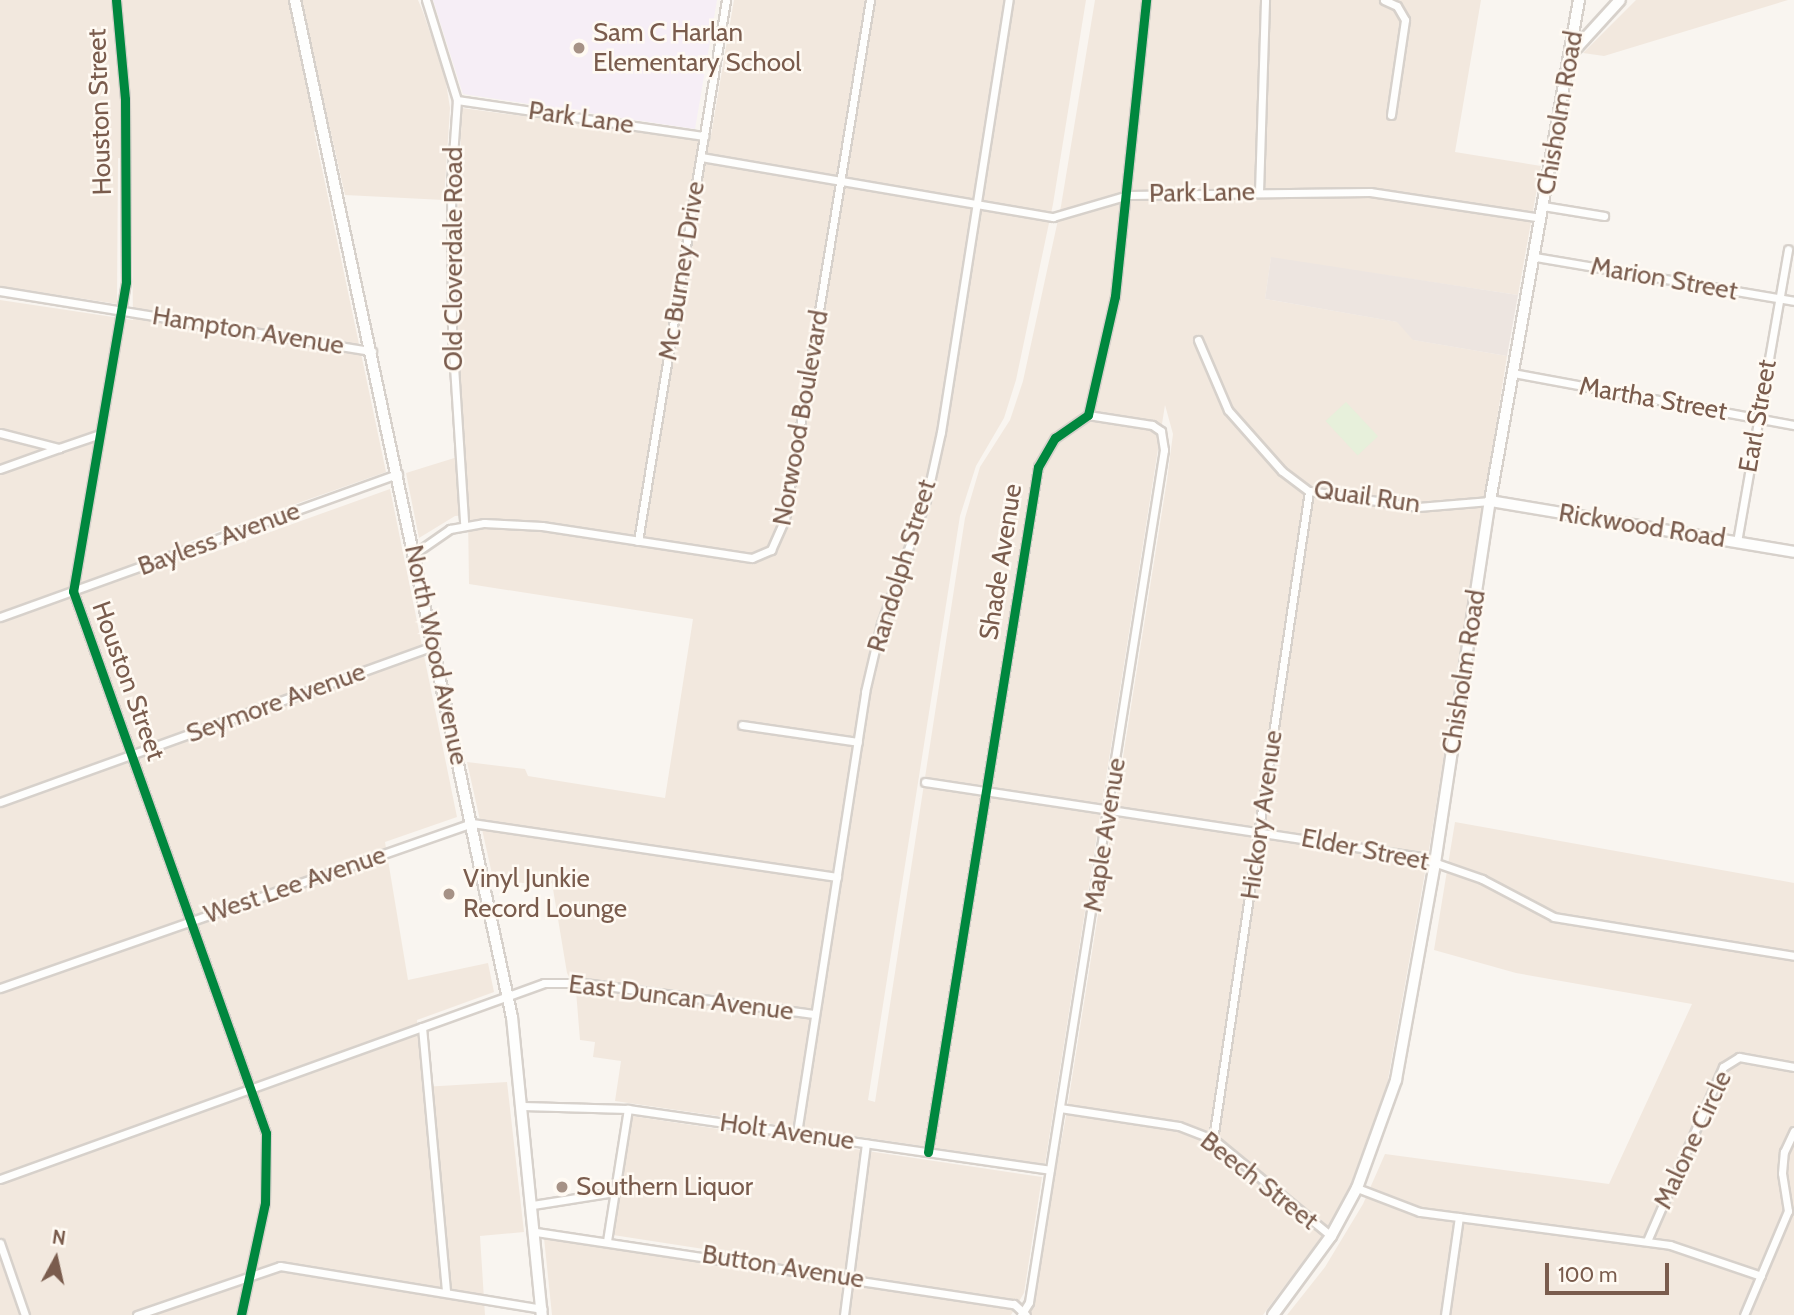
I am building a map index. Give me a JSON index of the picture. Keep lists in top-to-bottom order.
{
  "streets": {
    "main road": ["Chisholm Road", "Rickwood Road", "North Wood Avenue"],
    "street": [
      "Houston Street",
      "Park Lane",
      "Old Cloverdale Road",
      "Mc Burney Drive",
      "Marion Street",
      "Hampton Avenue",
      "Martha Street",
      "Earl Street",
      "Norwood Boulevard",
      "Quail Run",
      "Bayless Avenue",
      "Shade Avenue",
      "Randolph Street",
      "Seymore Avenue",
      "Hickory Avenue",
      "Maple Avenue",
      "Elder Street",
      "West Lee Avenue",
      "East Duncan Avenue",
      "Holt Avenue",
      "Malone Circle",
      "Beech Street",
      "Button Avenue"
    ]
  },
  "crossings": [
    ["Houston Street", "Hampton Avenue"],
    ["Houston Street", "Bayless Avenue"],
    ["Houston Street", "Seymore Avenue"],
    ["Houston Street", "West Lee Avenue"],
    ["Houston Street", "East Duncan Avenue"],
    ["Chisholm Road", "Park Lane"],
    ["Chisholm Road", "Marion Street"],
    ["Chisholm Road", "Martha Street"],
    ["Chisholm Road", "Quail Run"],
    ["Chisholm Road", "Rickwood Road"],
    ["Chisholm Road", "Elder Street"],
    ["Chisholm Road", "Beech Street"],
    ["Park Lane", "Old Cloverdale Road"],
    ["Park Lane", "Mc Burney Drive"],
    ["Park Lane", "Norwood Boulevard"],
    ["Park Lane", "Randolph Street"],
    ["Old Cloverdale Road", "Norwood Boulevard"],
    ["Mc Burney Drive", "Norwood Boulevard"],
    ["Marion Street", "Earl Street"],
    ["Hampton Avenue", "North Wood Avenue"],
    ["Martha Street", "Earl Street"],
    ["Earl Street", "Rickwood Road"],
    ["Quail Run", "Rickwood Road"],
    ["Quail Run", "Hickory Avenue"],
    ["Bayless Avenue", "North Wood Avenue"],
    ["Shade Avenue", "Maple Avenue"],
    ["Shade Avenue", "Elder Street"],
    ["Shade Avenue", "Holt Avenue"],
    ["Randolph Street", "East Duncan Avenue"],
    ["Randolph Street", "Holt Avenue"],
    ["North Wood Avenue", "Seymore Avenue"],
    ["North Wood Avenue", "West Lee Avenue"],
    ["North Wood Avenue", "East Duncan Avenue"],
    ["North Wood Avenue", "Holt Avenue"],
    ["North Wood Avenue", "Button Avenue"],
    ["Hickory Avenue", "Elder Street"],
    ["Hickory Avenue", "Beech Street"],
    ["Maple Avenue", "Elder Street"],
    ["Maple Avenue", "Holt Avenue"],
    ["Maple Avenue", "Beech Street"],
    ["Maple Avenue", "Button Avenue"]
  ],
  "places": ["Sam C Harlan Elementary School", "Vinyl Junkie Record Lounge", "Southern Liquor"],
  "scale_bar": "100 m",
  "north": "top"
}
